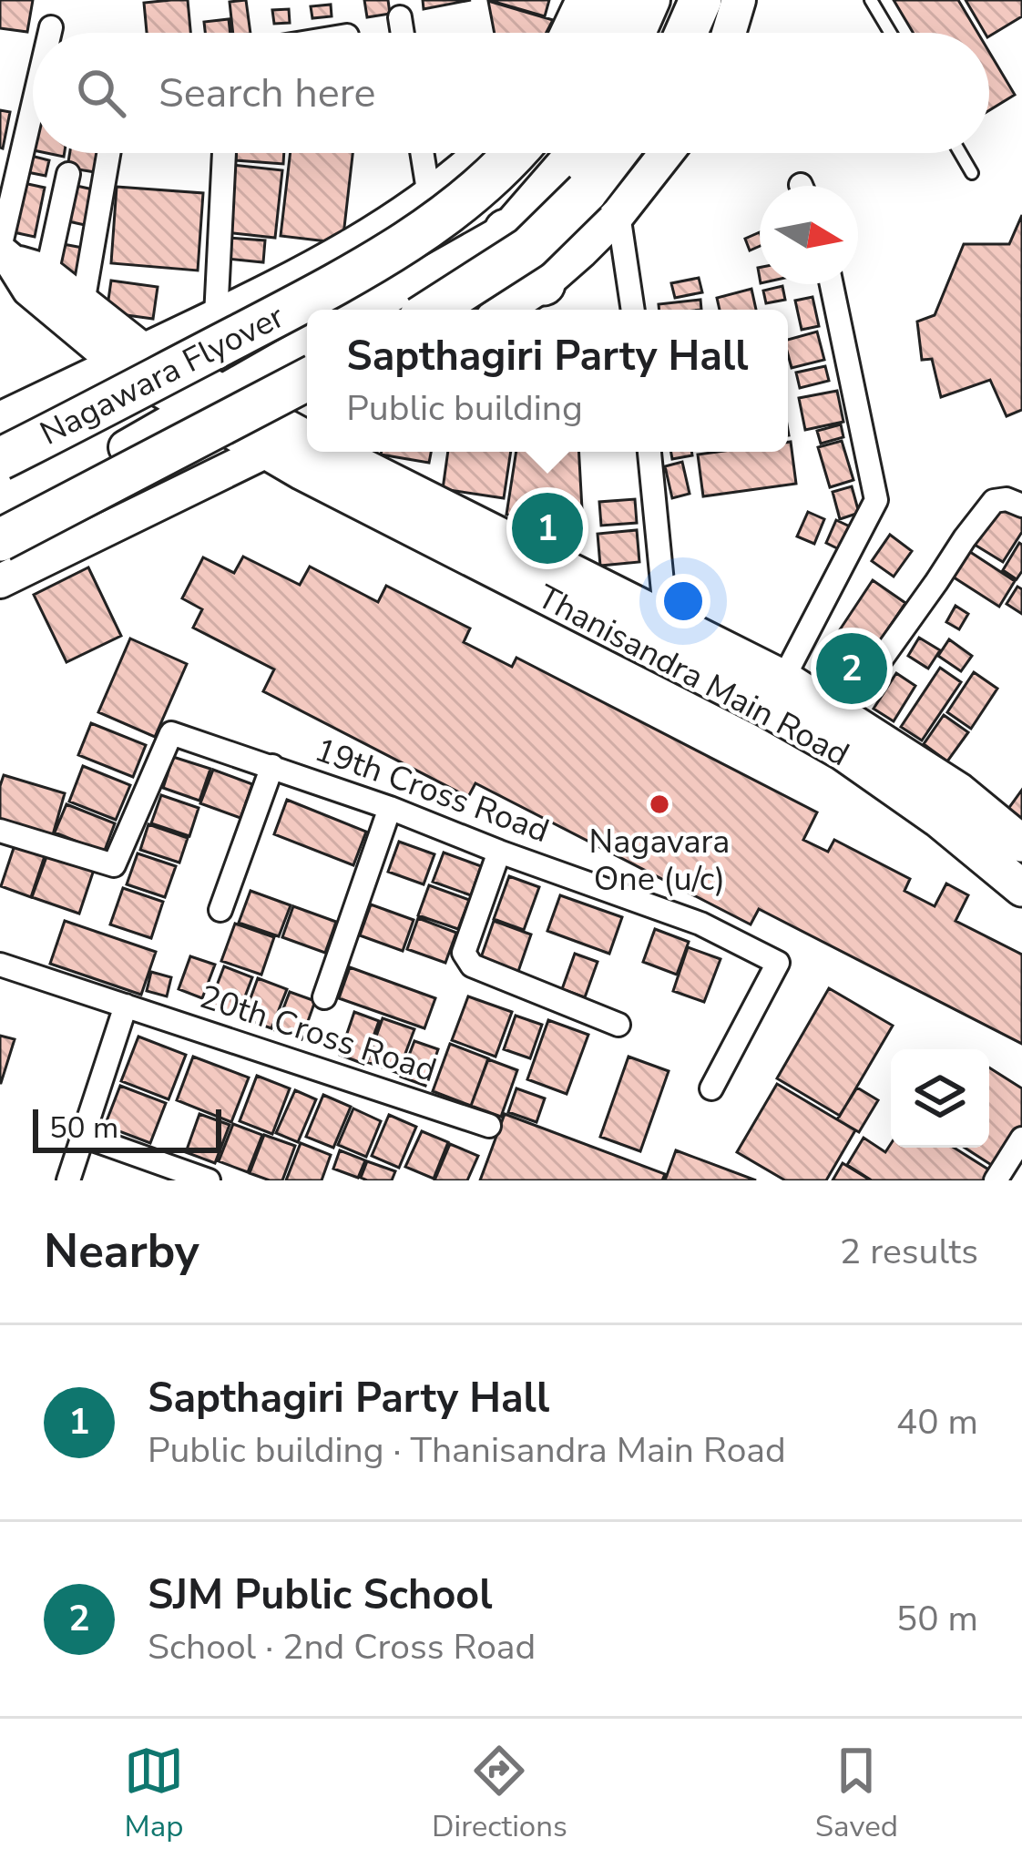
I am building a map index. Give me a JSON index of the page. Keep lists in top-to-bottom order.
{
  "streets": {
    "highway": ["Nagawara Flyover"],
    "main road": ["Thanisandra Main Road"],
    "street": ["19th Cross Road", "20th Cross Road"]
  },
  "places": ["Nagavara One (u/c)"],
  "scale_bar": "50 m",
  "north": "right",
  "page": {
    "search": "Search here",
    "popup": ["Sapthagiri Party Hall", "Public building"],
    "pins": ["1", "2"],
    "scale": "50 m",
    "heading": ["Nearby", "2 results"],
    "list": [
      {
        "mark": "1",
        "name": "Sapthagiri Party Hall",
        "note": "Public building · Thanisandra Main Road",
        "value": "40 m"
      },
      {
        "mark": "2",
        "name": "SJM Public School",
        "note": "School · 2nd Cross Road",
        "value": "50 m"
      }
    ],
    "nav": ["Map", "Directions", "Saved"]
  }
}
